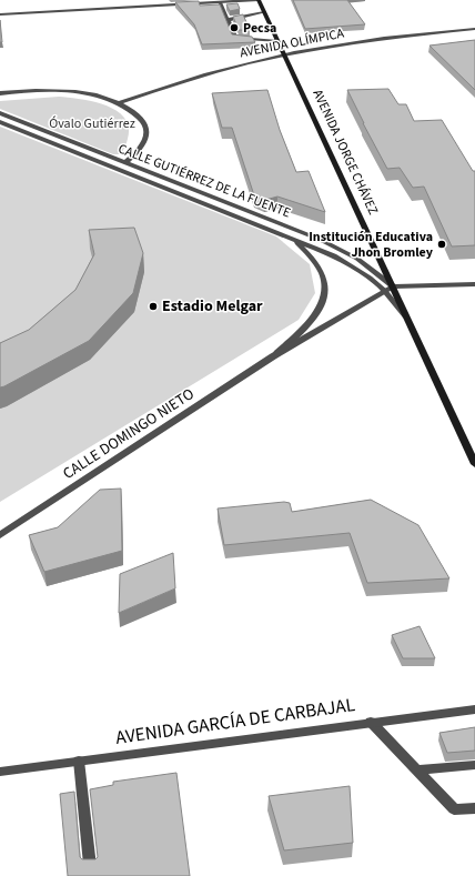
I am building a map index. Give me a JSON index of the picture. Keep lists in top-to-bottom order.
{
  "streets": {
    "main road": ["AVENIDA JORGE CHÁVEZ"],
    "street": [
      "AVENIDA OLÍMPICA",
      "CALLE GUTIÉRREZ DE LA FUENTE",
      "CALLE DOMINGO NIETO",
      "AVENIDA GARCÍA DE CARBAJAL"
    ]
  },
  "crossings": [
    ["AVENIDA OLÍMPICA", "AVENIDA JORGE CHÁVEZ"],
    ["AVENIDA JORGE CHÁVEZ", "CALLE GUTIÉRREZ DE LA FUENTE"],
    ["AVENIDA JORGE CHÁVEZ", "CALLE DOMINGO NIETO"],
    ["CALLE GUTIÉRREZ DE LA FUENTE", "CALLE DOMINGO NIETO"]
  ],
  "parks": ["Óvalo Gutiérrez"],
  "places": ["Pecsa", "Institución Educativa Jhon Bromley", "Estadio Melgar"]
}
